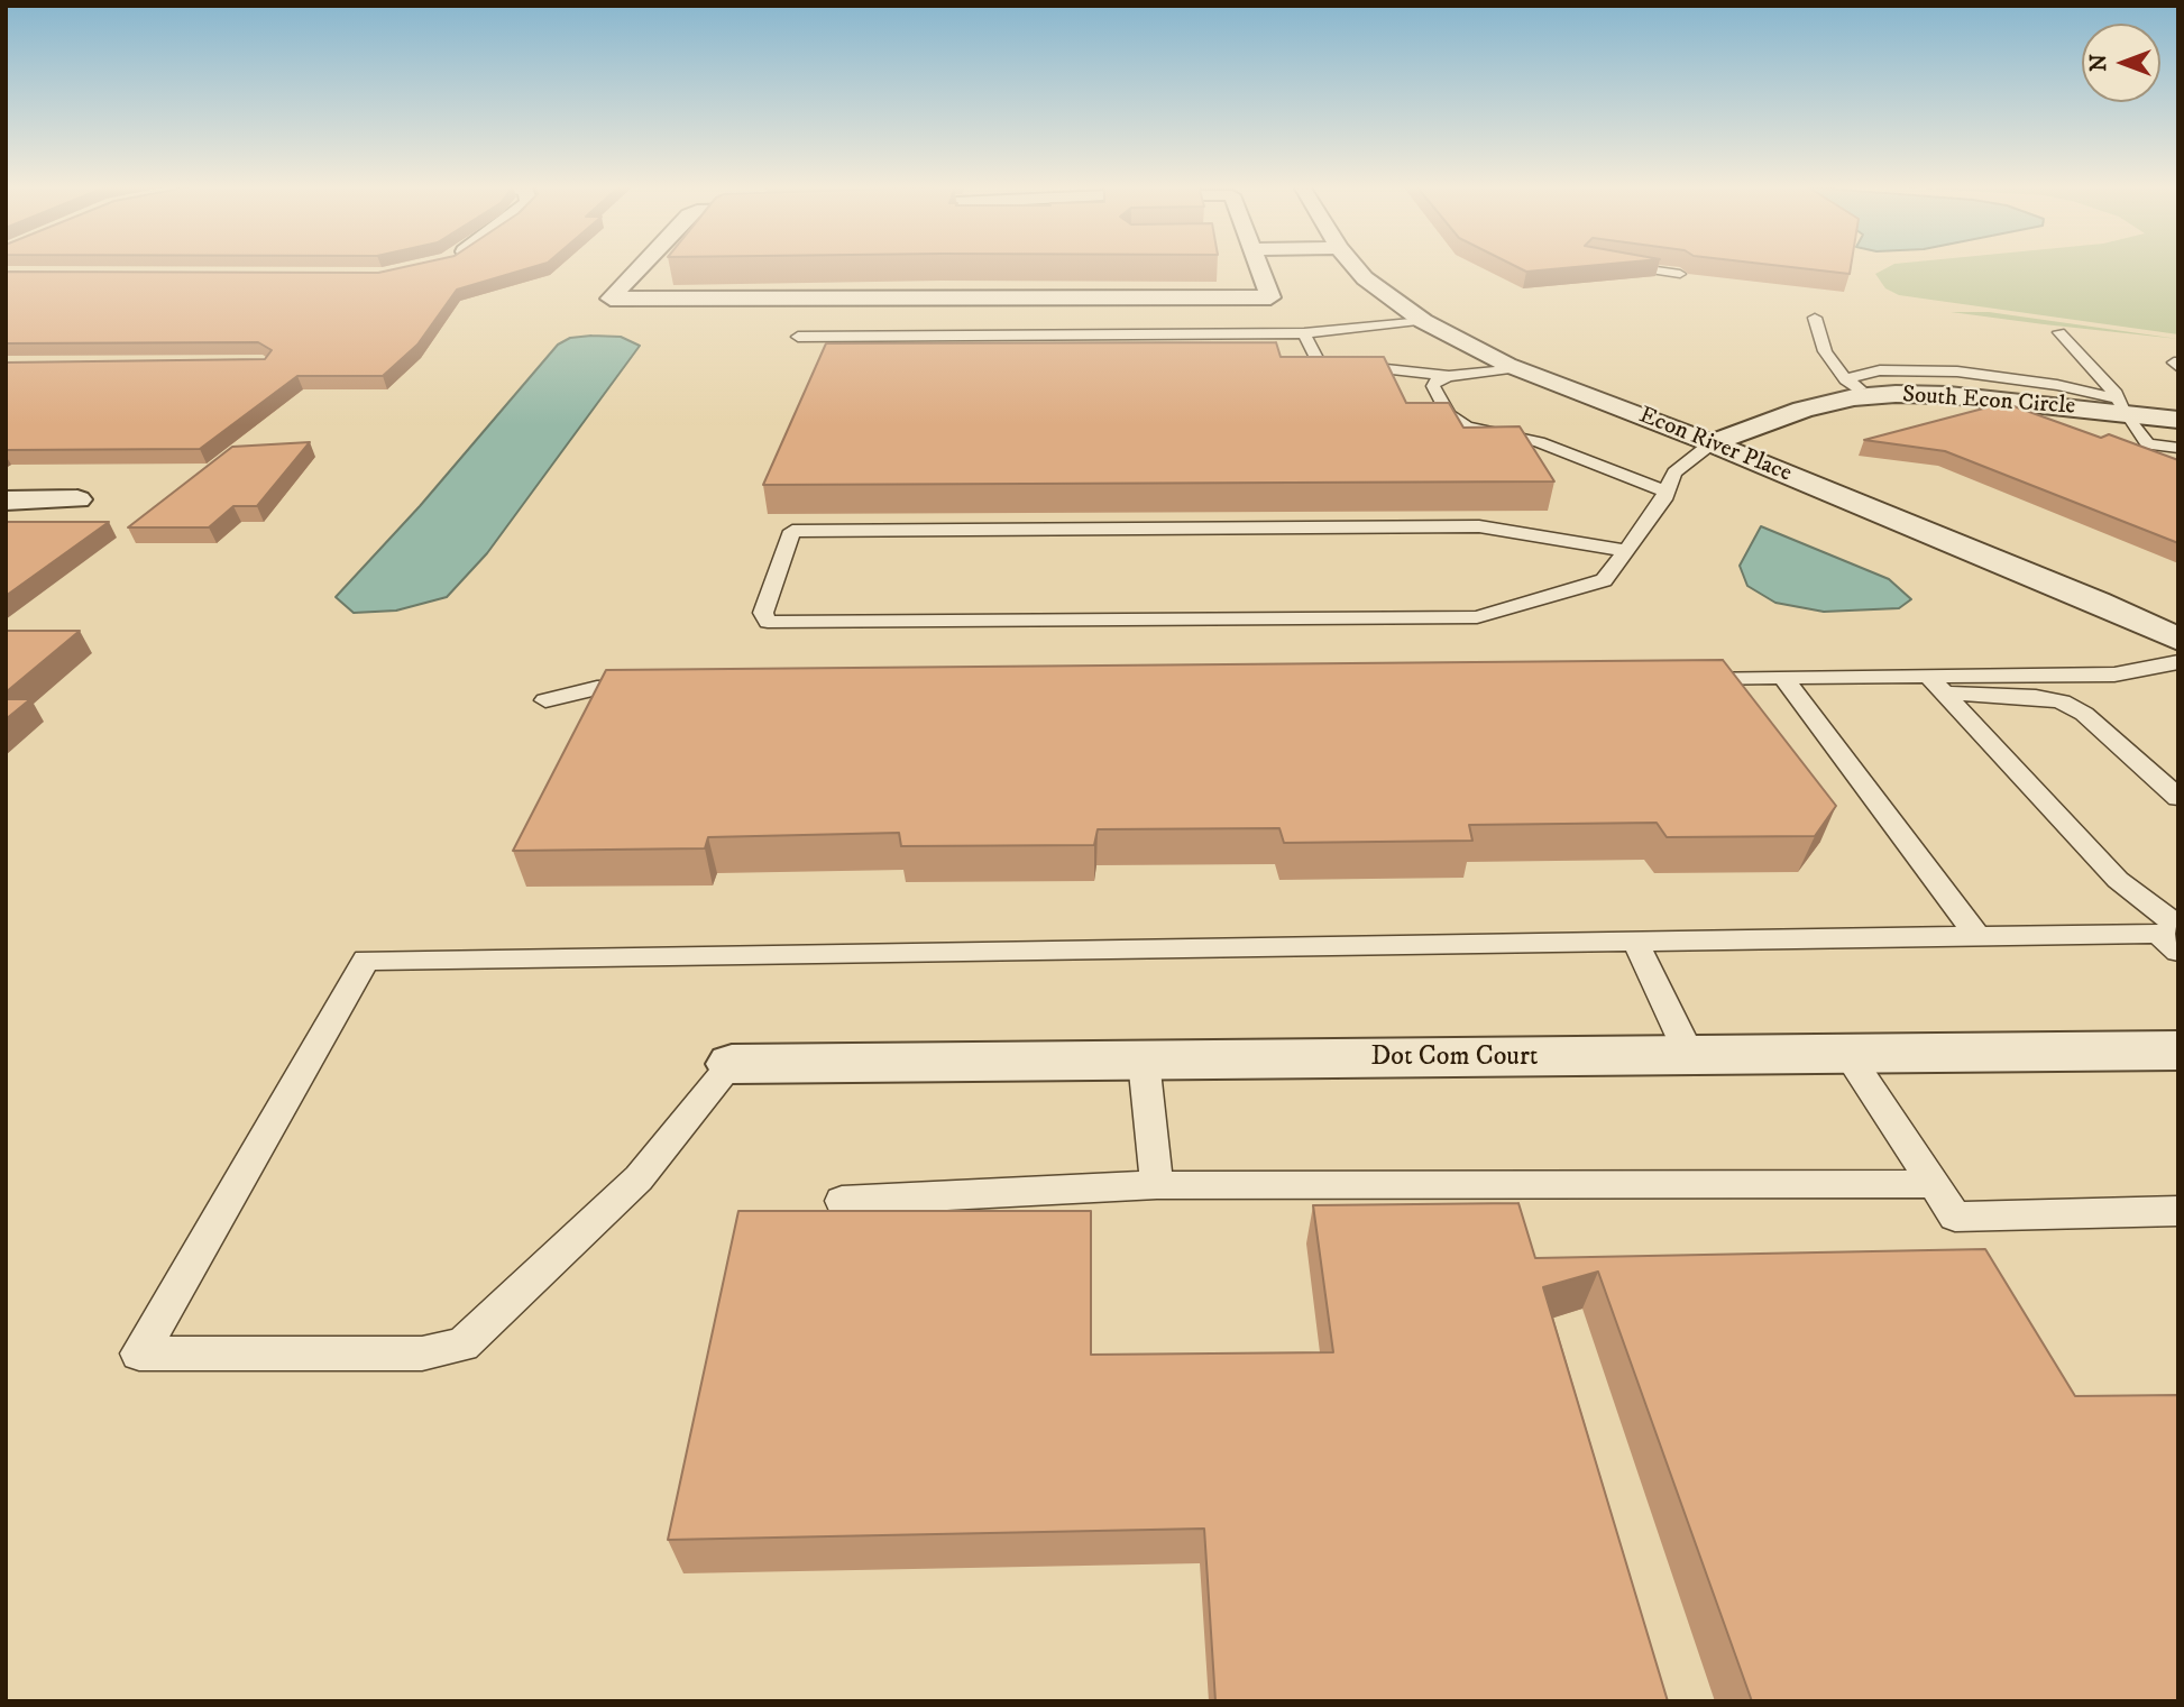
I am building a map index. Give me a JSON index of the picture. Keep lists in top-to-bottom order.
{
  "streets": {
    "street": ["South Econ Circle", "Econ River Place", "Dot Com Court"]
  },
  "crossings": [
    ["South Econ Circle", "Econ River Place"]
  ],
  "north": "left"
}
